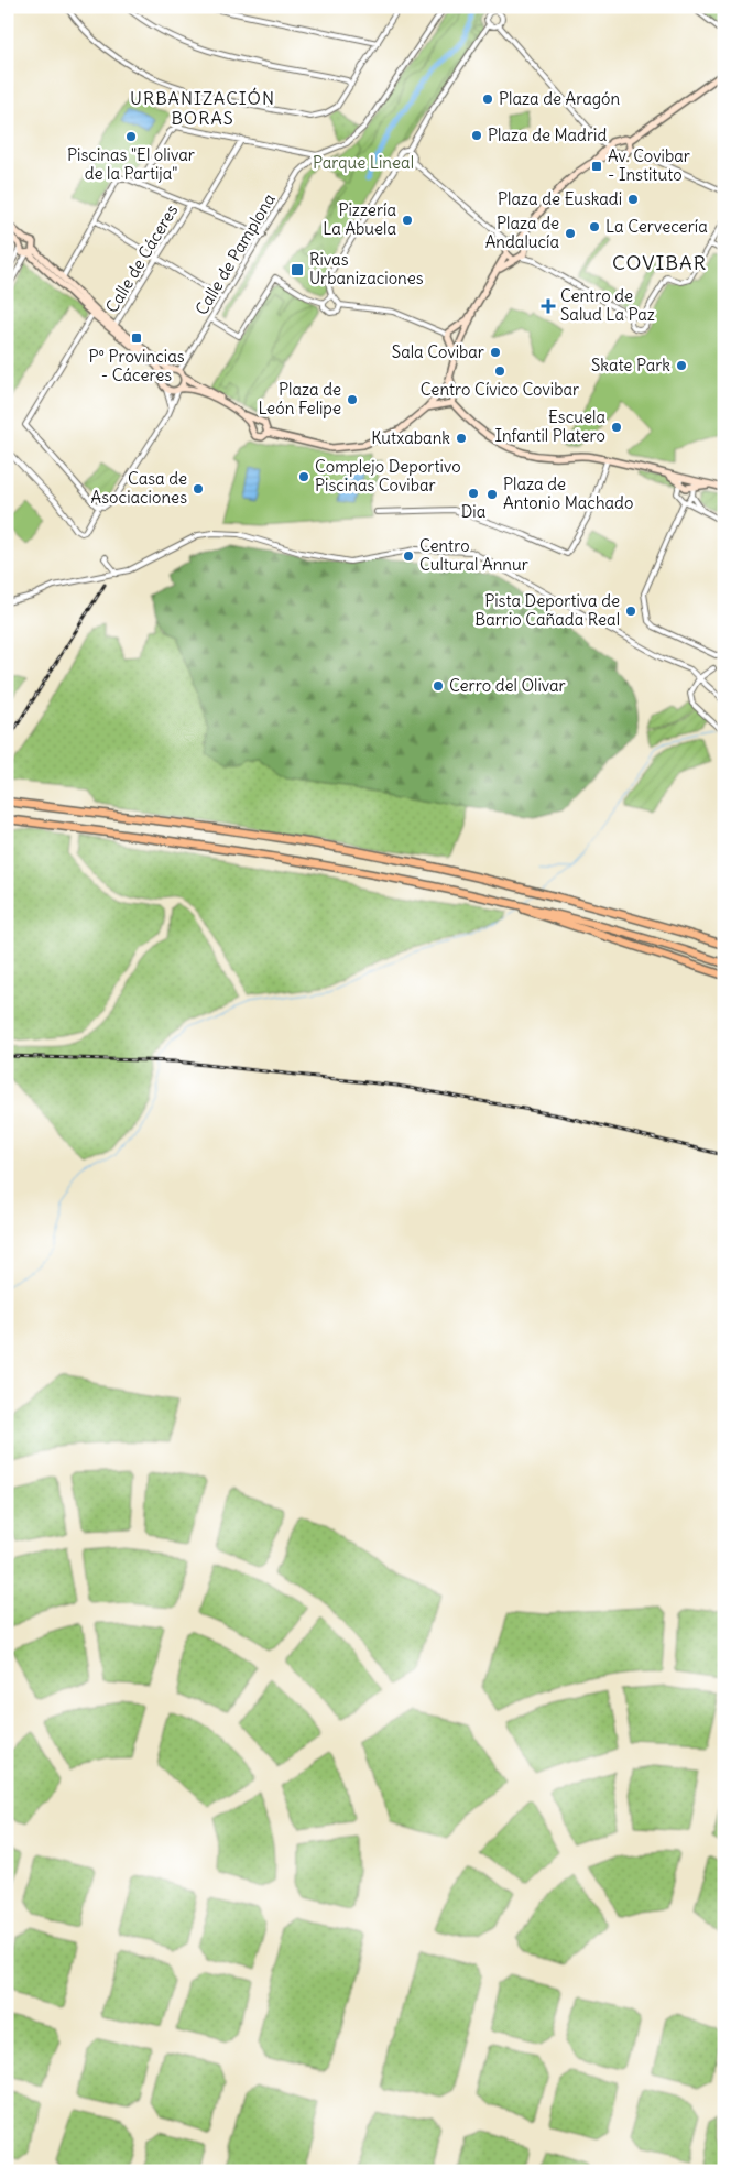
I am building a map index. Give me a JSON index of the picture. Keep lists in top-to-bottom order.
{
  "streets": {
    "street": ["Calle de Pamplona", "Calle de Cáceres"]
  },
  "districts": ["URBANIZACIÓN BORAS", "COVIBAR"],
  "parks": ["Parque Lineal"],
  "places": {
    "other": [
      "Plaza de Aragón",
      "Plaza de Madrid",
      "Piscinas \"El olivar de la Partija\"",
      "Plaza de Euskadi",
      "Pizzería La Abuela",
      "La Cervecería",
      "Plaza de Andalucía",
      "Sala Covibar",
      "Skate Park",
      "Centro Cívico Covibar",
      "Plaza de León Felipe",
      "Escuela Infantil Platero",
      "Kutxabank",
      "Complejo Deportivo Piscinas Covibar",
      "Casa de Asociaciones",
      "Dia",
      "Plaza de Antonio Machado",
      "Centro Cultural Annur",
      "Pista Deportiva de Barrio Cañada Real",
      "Cerro del Olivar"
    ],
    "transit": ["Av. Covibar - Instituto", "Rivas Urbanizaciones", "Pº Provincias - Cáceres"],
    "health": ["Centro de Salud La Paz"]
  }
}
